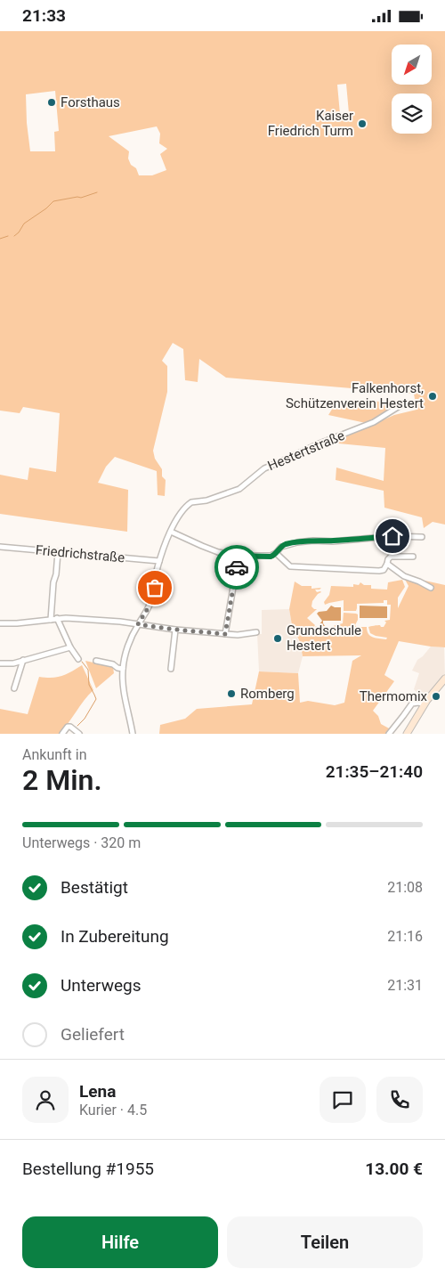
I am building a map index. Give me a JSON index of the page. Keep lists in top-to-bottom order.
{
  "streets": {
    "street": ["Hestertstraße", "Friedrichstraße"]
  },
  "crossings": [
    ["Hestertstraße", "Friedrichstraße"]
  ],
  "places": [
    "Forsthaus",
    "Kaiser Friedrich Turm",
    "Falkenhorst, Schützenverein Hestert",
    "Grundschule Hestert",
    "Romberg",
    "Thermomix"
  ],
  "north": "bottom left",
  "page": {
    "status": "21:33",
    "heading": ["2 Min.", "Ankunft in", "21:35–21:40"],
    "panel": [
      "Lena",
      "Kurier · 4.5",
      "Bestellung #1955",
      "13.00 €"
    ],
    "bar": "Unterwegs · 320 m",
    "list": [
      ["Bestätigt", "21:08"],
      ["In Zubereitung", "21:16"],
      ["Unterwegs", "21:31"],
      "Geliefert"
    ],
    "buttons": ["Hilfe", "Teilen"]
  }
}
